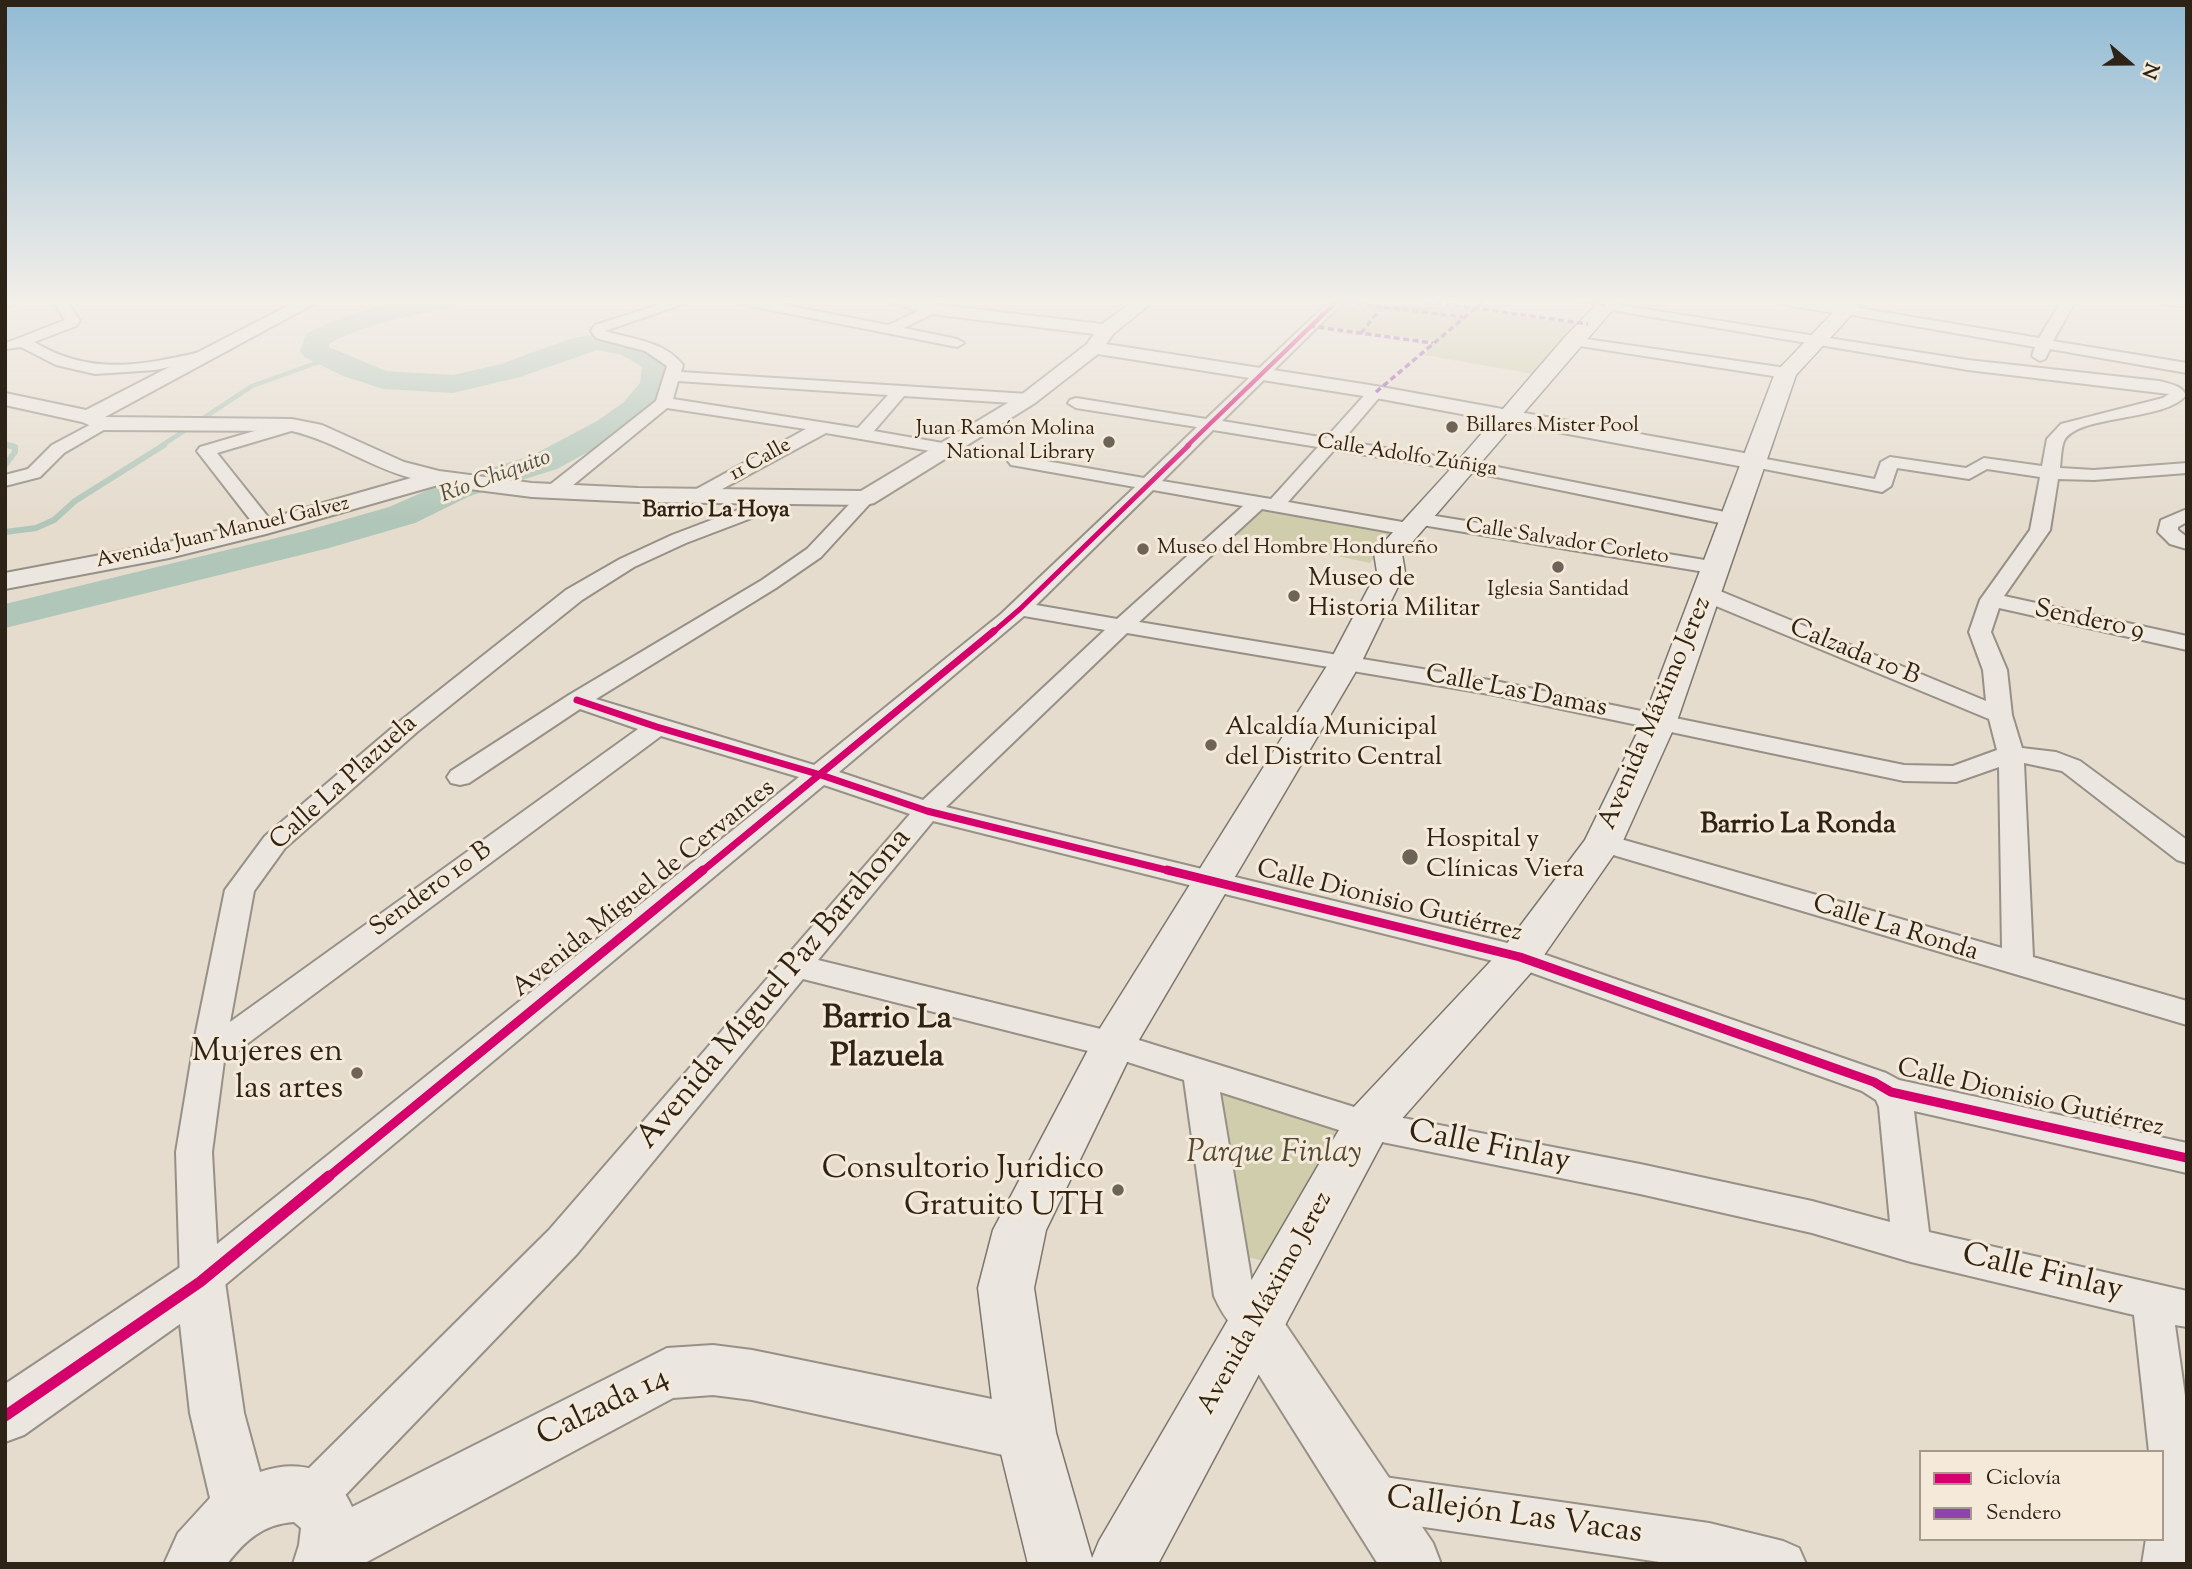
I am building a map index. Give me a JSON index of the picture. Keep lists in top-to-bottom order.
{
  "streets": {
    "main road": ["Avenida Máximo Jerez"],
    "street": [
      "Calle Adolfo Zúñiga",
      "11 Calle",
      "Avenida Juan Manuel Galvez",
      "Calle Salvador Corleto",
      "Sendero 9",
      "Calzada 10 B",
      "Calle Las Damas",
      "Calle La Plazuela",
      "Avenida Miguel de Cervantes",
      "Sendero 10 B",
      "Calle Dionisio Gutiérrez",
      "Calle La Ronda",
      "Avenida Miguel Paz Barahona",
      "Calle Finlay",
      "Calzada 14",
      "Callejón Las Vacas"
    ]
  },
  "crossings": [
    ["Calle Adolfo Zúñiga", "Avenida Máximo Jerez"],
    ["Calle Adolfo Zúñiga", "Avenida Miguel de Cervantes"],
    ["Calle Adolfo Zúñiga", "Avenida Miguel Paz Barahona"],
    ["Calle Salvador Corleto", "Avenida Máximo Jerez"],
    ["Calle Salvador Corleto", "Avenida Miguel de Cervantes"],
    ["Calle Salvador Corleto", "Avenida Miguel Paz Barahona"],
    ["Calzada 10 B", "Avenida Máximo Jerez"],
    ["Calle Las Damas", "Avenida Máximo Jerez"],
    ["Calle Las Damas", "Avenida Miguel de Cervantes"],
    ["Calle Las Damas", "Avenida Miguel Paz Barahona"],
    ["Avenida Máximo Jerez", "Calle Dionisio Gutiérrez"],
    ["Avenida Máximo Jerez", "Calle La Ronda"],
    ["Avenida Máximo Jerez", "Calle Finlay"],
    ["Calle La Plazuela", "Avenida Miguel de Cervantes"],
    ["Calle La Plazuela", "Sendero 10 B"],
    ["Avenida Miguel de Cervantes", "Calle Dionisio Gutiérrez"],
    ["Sendero 10 B", "Calle Dionisio Gutiérrez"],
    ["Calle Dionisio Gutiérrez", "Avenida Miguel Paz Barahona"],
    ["Avenida Miguel Paz Barahona", "Calle Finlay"]
  ],
  "districts": ["Barrio La Hoya", "Barrio La Ronda", "Barrio La Plazuela"],
  "water": ["Río Chiquito"],
  "parks": ["Parque Finlay"],
  "places": [
    "Billares Mister Pool",
    "Juan Ramón Molina National Library",
    "Museo del Hombre Hondureño",
    "Iglesia Santidad",
    "Museo de Historia Militar",
    "Alcaldía Municipal del Distrito Central",
    "Hospital y Clínicas Viera",
    "Mujeres en las artes",
    "Consultorio Juridico Gratuito UTH"
  ],
  "legend": ["Ciclovía", "Sendero"],
  "north": "right"
}
